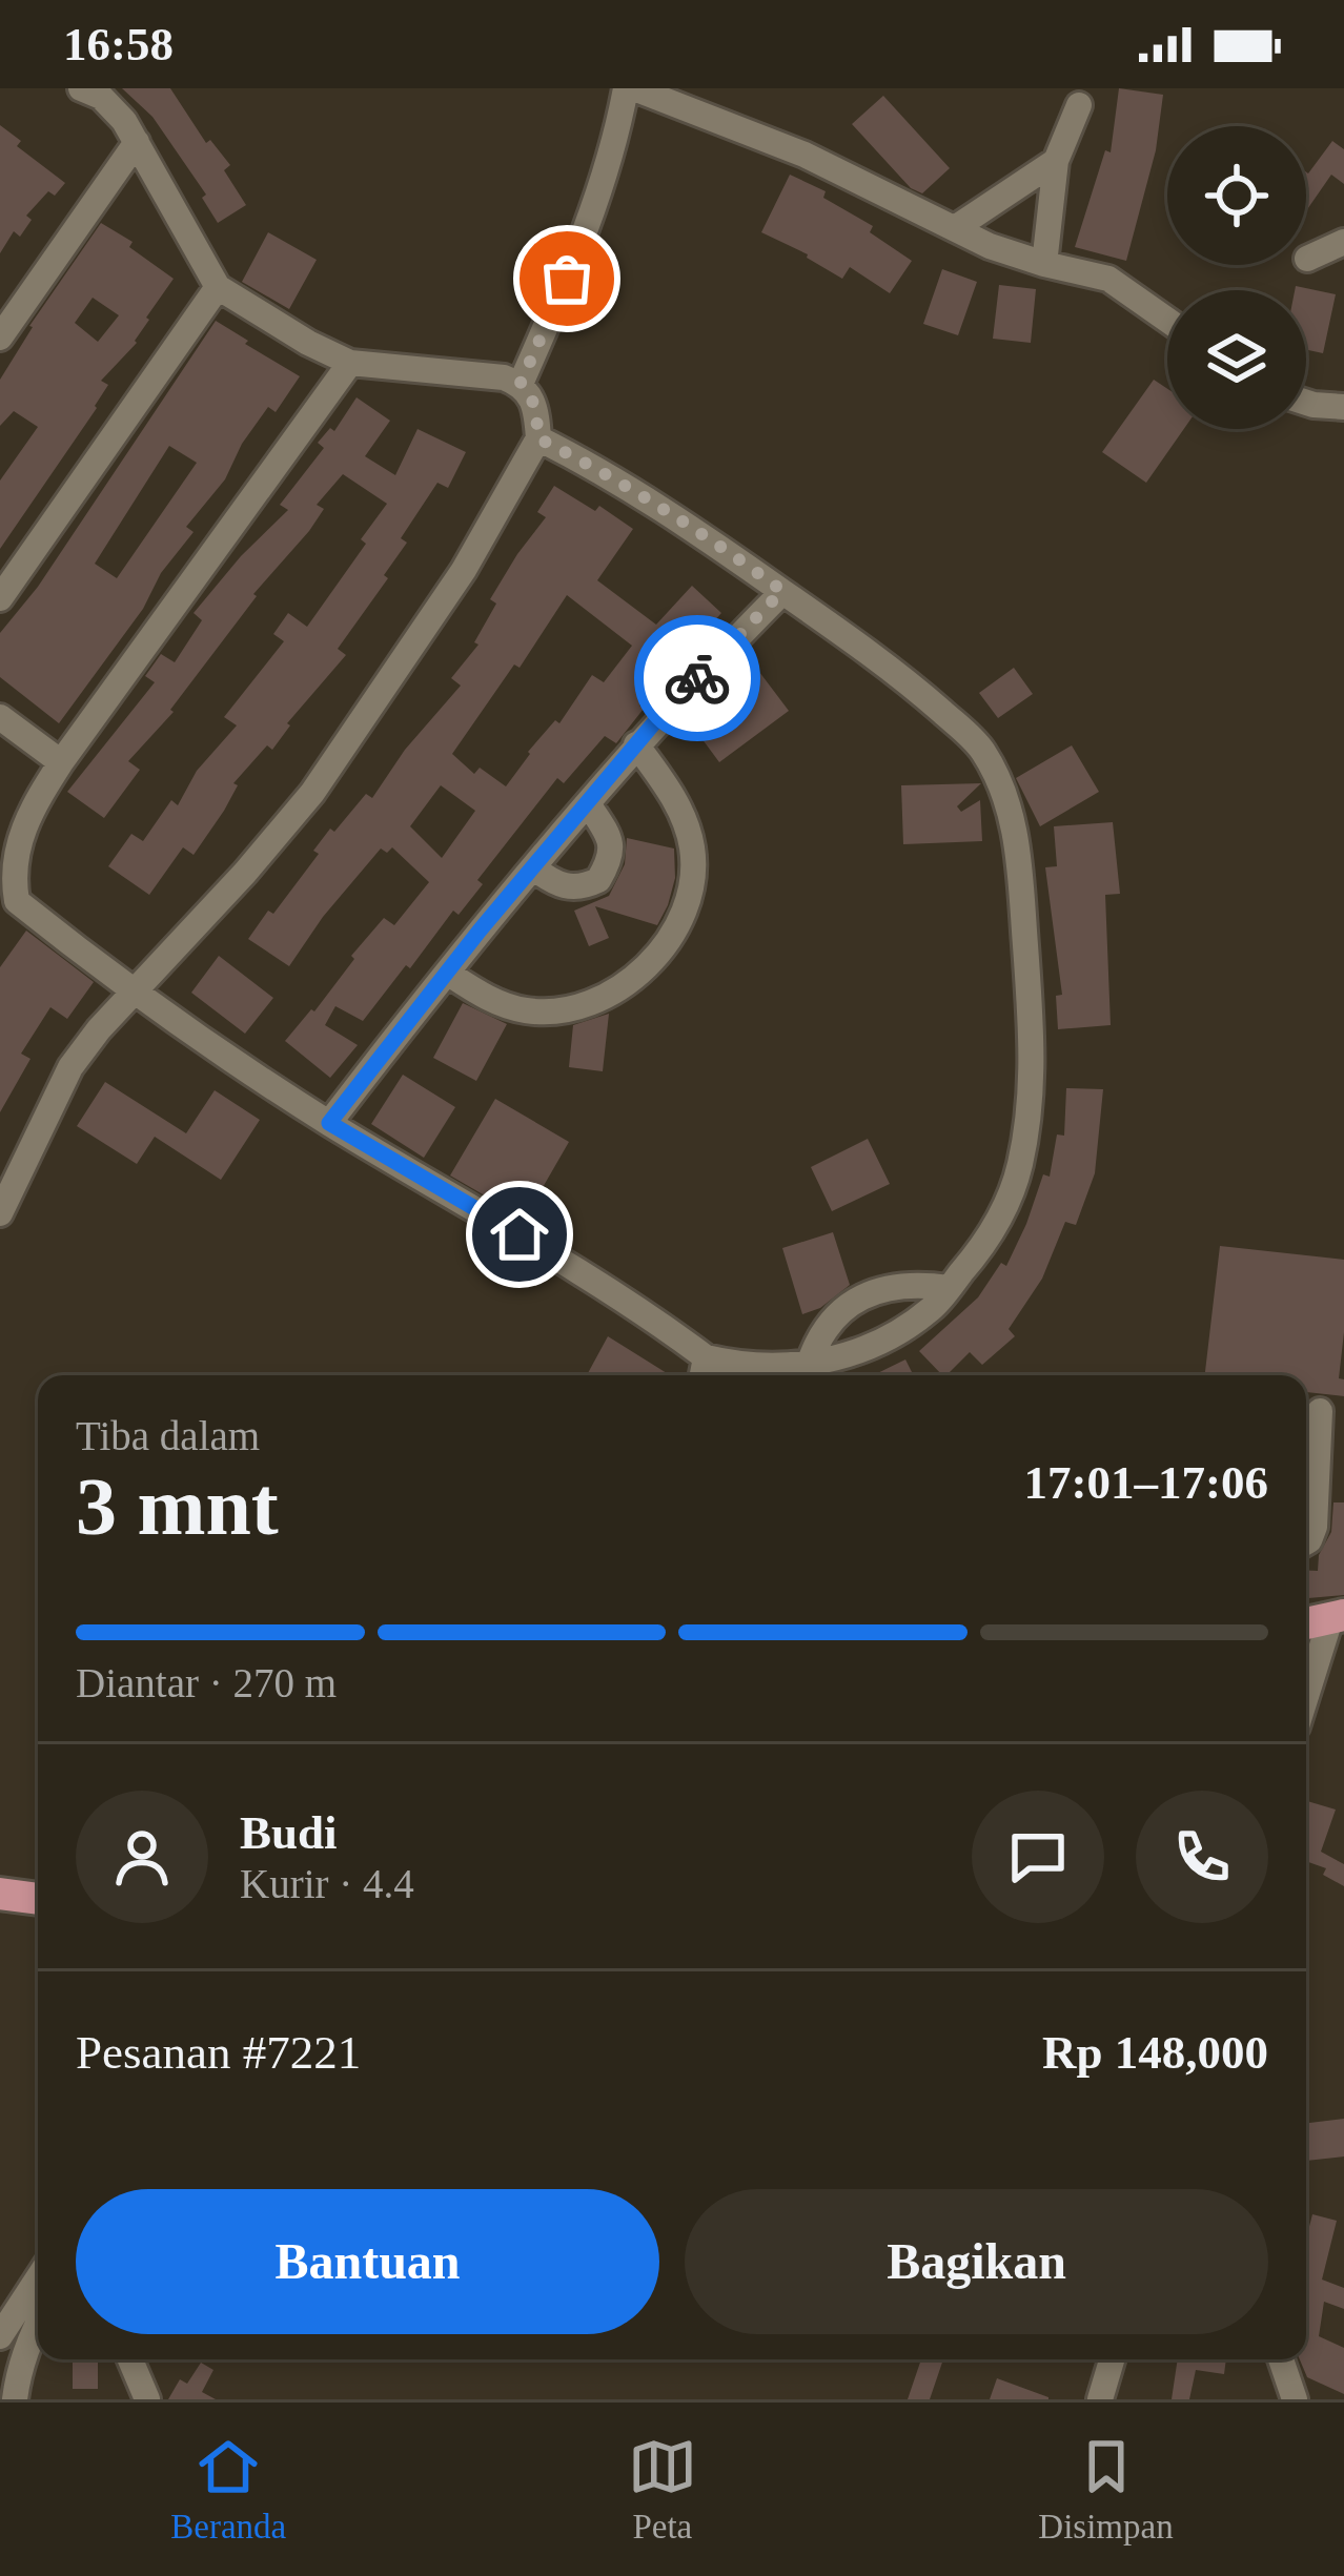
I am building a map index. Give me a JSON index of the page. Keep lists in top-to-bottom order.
{
  "page": {
    "status": "16:58",
    "heading": ["3 mnt", "Tiba dalam", "17:01–17:06"],
    "panel": [
      "Budi",
      "Kurir · 4.4",
      "Pesanan #7221",
      "Rp 148,000"
    ],
    "bar": "Diantar · 270 m",
    "buttons": ["Bantuan", "Bagikan"],
    "tabs": ["Beranda", "Peta", "Disimpan"]
  }
}
